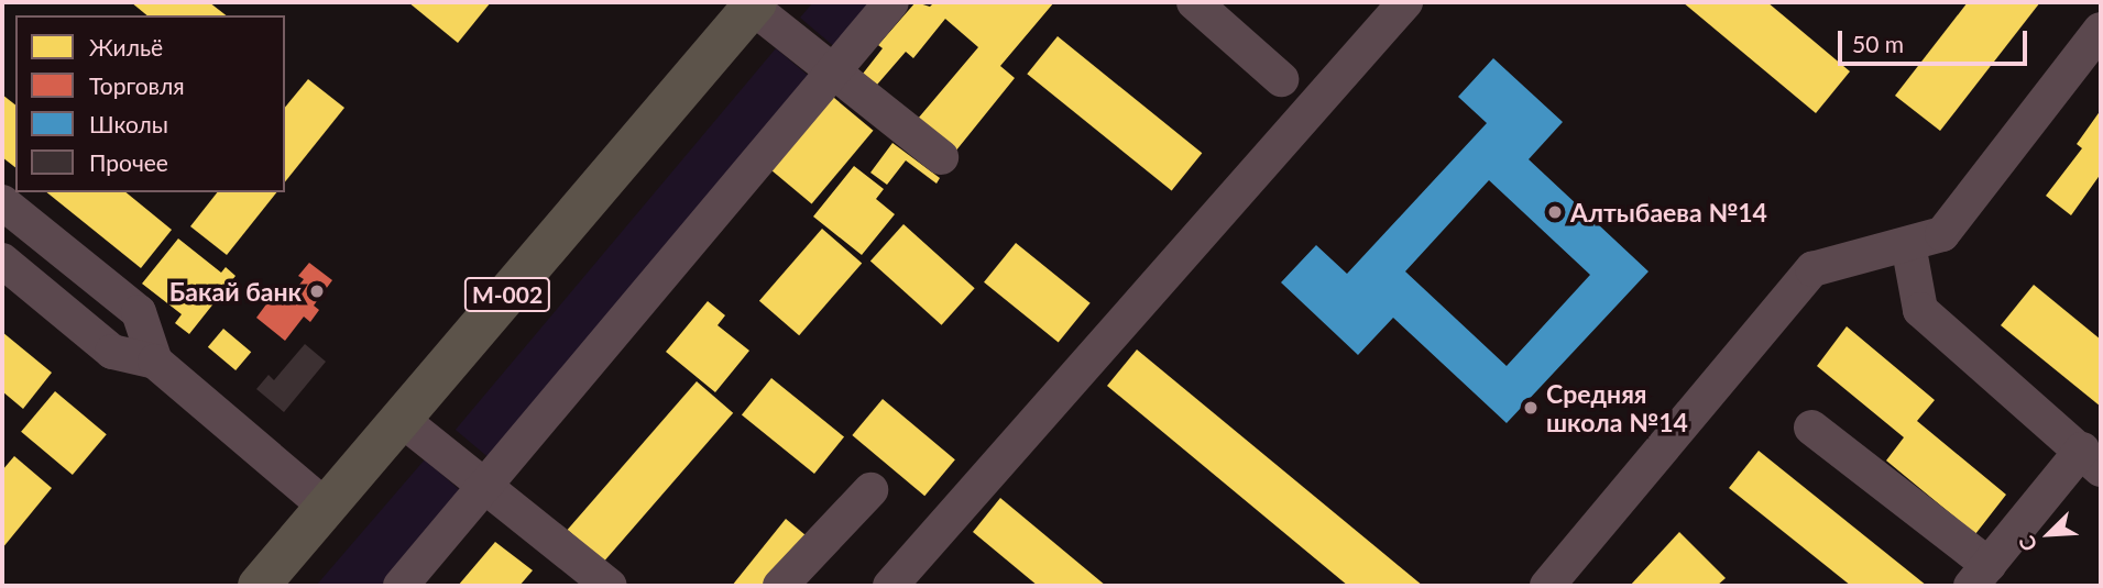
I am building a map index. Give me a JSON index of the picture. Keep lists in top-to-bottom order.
{
  "streets": {
    "highway": ["M-002"]
  },
  "places": ["Алтыбаева №14", "Бакай банк", "Средняя школа №14"],
  "legend": [
    "Жильё",
    "Торговля",
    "Школы",
    "Прочее"
  ],
  "scale_bar": "50 m",
  "north": "bottom left"
}
